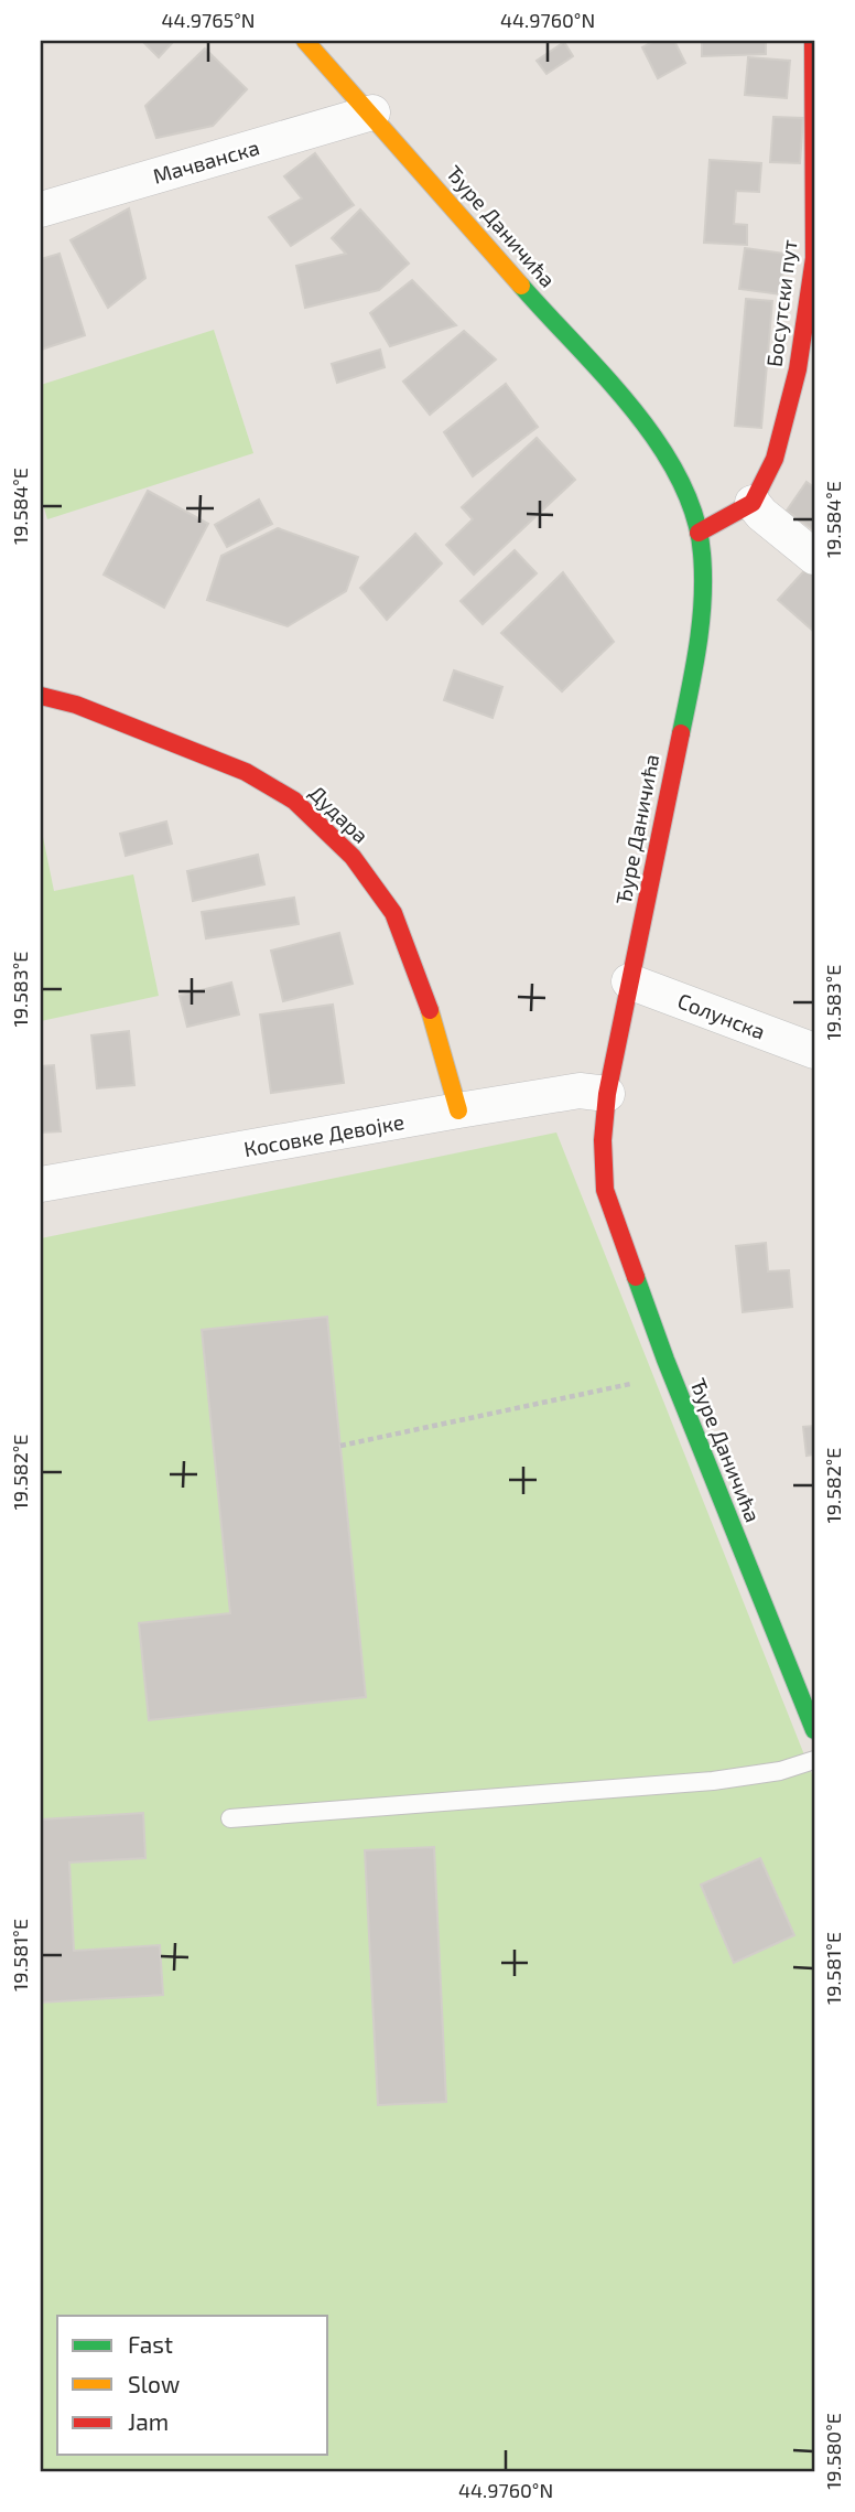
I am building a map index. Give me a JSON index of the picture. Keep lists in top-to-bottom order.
{
  "streets": {
    "street": [
      "Мачванска",
      "Ђуре Даничића",
      "Босутски пут",
      "Дудара",
      "Солунска",
      "Косовке Девојке"
    ]
  },
  "crossings": [
    ["Мачванска", "Ђуре Даничића"],
    ["Ђуре Даничића", "Солунска"],
    ["Ђуре Даничића", "Косовке Девојке"],
    ["Дудара", "Косовке Девојке"]
  ],
  "legend": ["Fast", "Slow", "Jam"],
  "coordinates": [
    "44.9765°N",
    "44.9760°N",
    "19.584°E",
    "19.583°E",
    "19.582°E",
    "19.581°E",
    "19.580°E"
  ]
}
